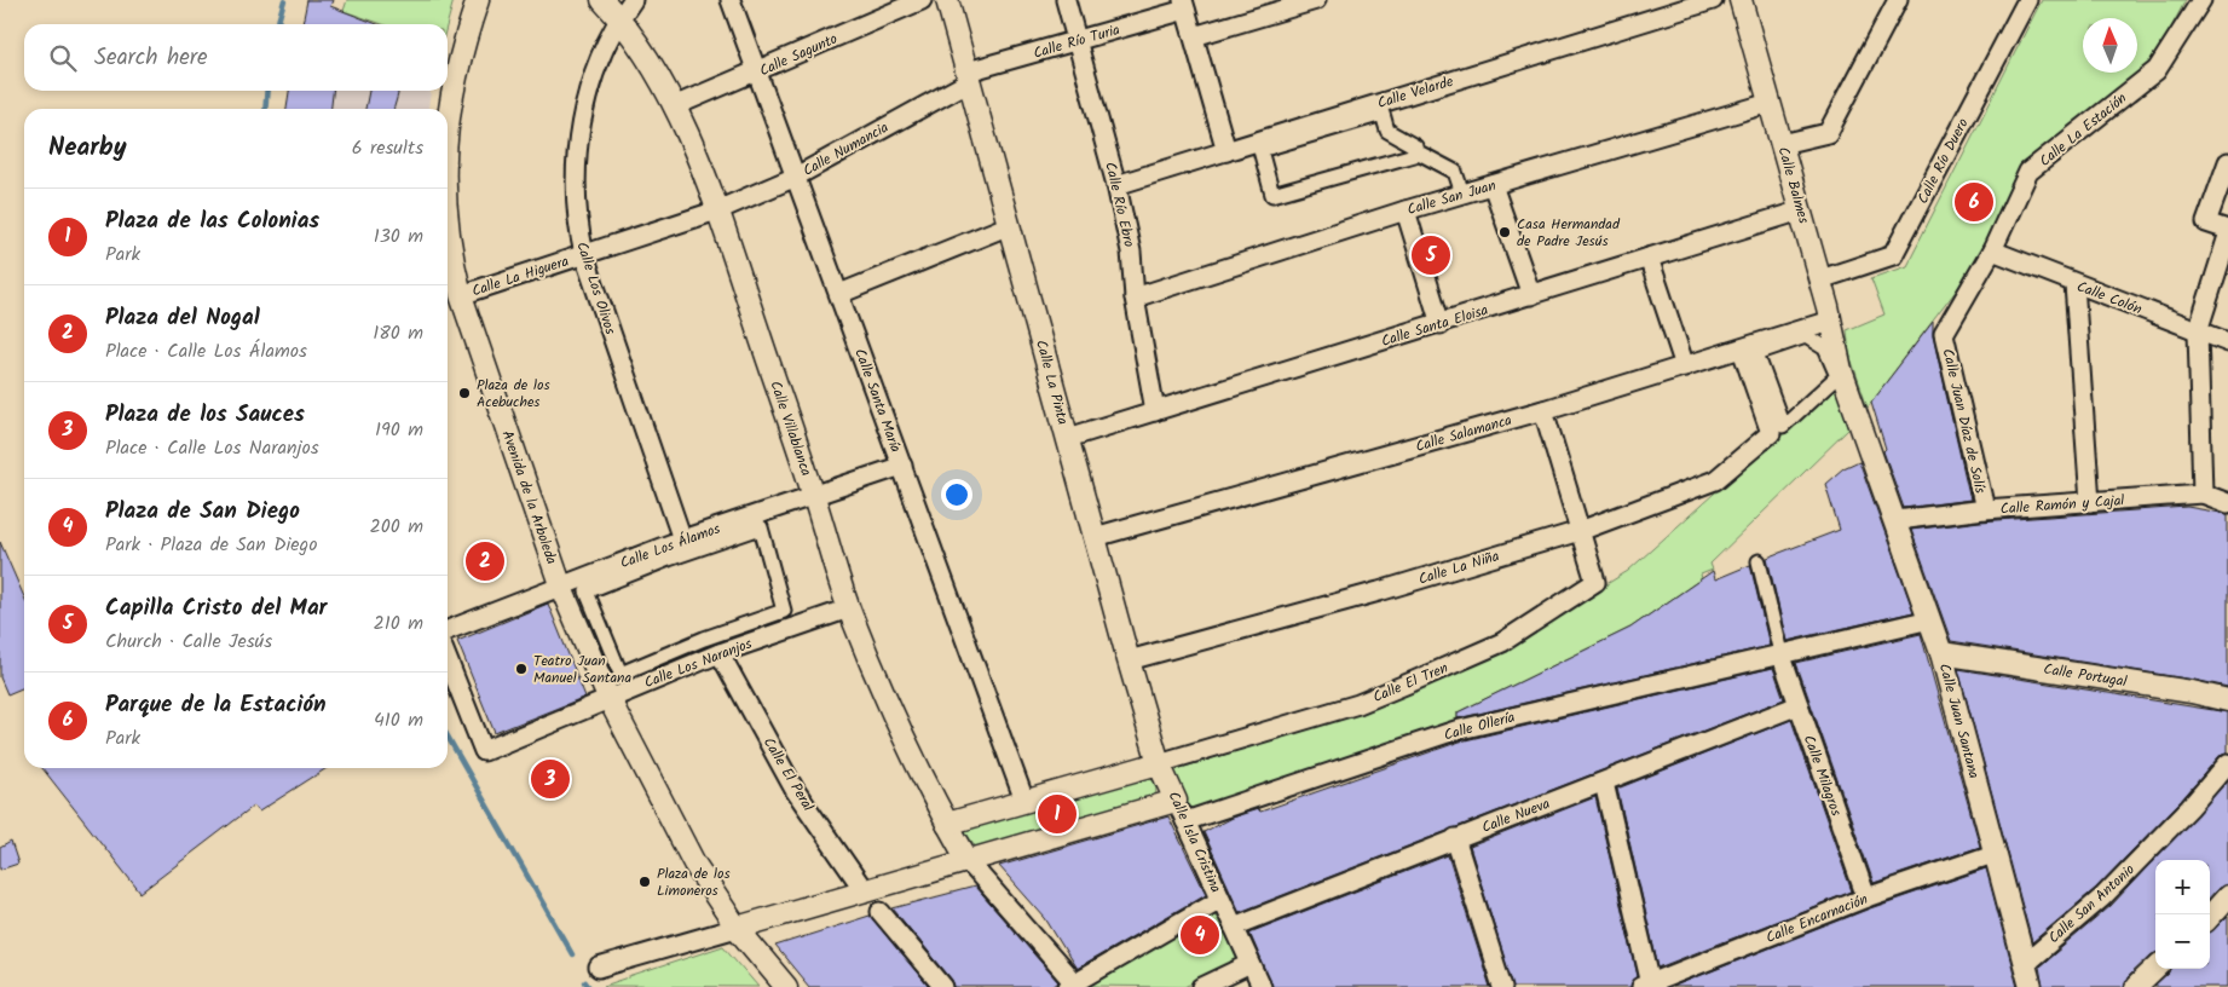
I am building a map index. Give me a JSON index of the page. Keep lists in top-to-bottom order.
{
  "streets": {
    "street": [
      "Calle Río Turia",
      "Calle Sagunto",
      "Calle Velarde",
      "Calle La Estación",
      "Calle Numancia",
      "Calle Río Duero",
      "Calle Balmes",
      "Calle San Juan",
      "Calle Río Ebro",
      "Calle La Higuera",
      "Calle Los Olivos",
      "Calle Colón",
      "Calle Santa Eloisa",
      "Calle La Pinta",
      "Calle Santa María",
      "Calle Juan Díaz de Solís",
      "Calle Villablanca",
      "Calle Salamanca",
      "Avenida de la Arboleda",
      "Calle Ramón y Cajal",
      "Calle Los Álamos",
      "Calle La Niña",
      "Calle Los Naranjos",
      "Calle Portugal",
      "Calle El Tren",
      "Calle Juan Santana",
      "Calle Ollería",
      "Calle El Peral",
      "Calle Milagros",
      "Calle Nueva",
      "Calle Isla Cristina",
      "Calle San Antonio",
      "Calle Encarnación"
    ]
  },
  "crossings": [
    ["Calle Río Turia", "Calle Numancia"],
    ["Calle Río Turia", "Calle Río Ebro"],
    ["Calle Río Turia", "Calle La Pinta"],
    ["Calle Sagunto", "Calle Santa María"],
    ["Calle Sagunto", "Calle Villablanca"],
    ["Calle Velarde", "Calle Río Ebro"],
    ["Calle La Estación", "Calle Juan Díaz de Solís"],
    ["Calle Numancia", "Calle La Higuera"],
    ["Calle Numancia", "Calle La Pinta"],
    ["Calle Numancia", "Calle Santa María"],
    ["Calle Numancia", "Calle Villablanca"],
    ["Calle Río Duero", "Calle Balmes"],
    ["Calle Balmes", "Calle San Juan"],
    ["Calle Balmes", "Calle Santa Eloisa"],
    ["Calle Balmes", "Calle Salamanca"],
    ["Calle Balmes", "Calle Juan Santana"],
    ["Calle San Juan", "Calle Río Ebro"],
    ["Calle Río Ebro", "Calle Santa Eloisa"],
    ["Calle La Higuera", "Calle Los Olivos"],
    ["Calle La Higuera", "Calle Villablanca"],
    ["Calle La Higuera", "Avenida de la Arboleda"],
    ["Calle Los Olivos", "Calle Villablanca"],
    ["Calle Los Olivos", "Calle Los Álamos"],
    ["Calle Colón", "Calle Juan Díaz de Solís"],
    ["Calle Santa Eloisa", "Calle La Pinta"],
    ["Calle La Pinta", "Calle Salamanca"],
    ["Calle La Pinta", "Calle La Niña"],
    ["Calle La Pinta", "Calle El Tren"],
    ["Calle La Pinta", "Calle Isla Cristina"],
    ["Calle Santa María", "Calle Los Álamos"],
    ["Calle Juan Díaz de Solís", "Calle Ramón y Cajal"],
    ["Calle Villablanca", "Calle Los Álamos"],
    ["Calle Villablanca", "Calle Los Naranjos"],
    ["Calle Salamanca", "Calle La Niña"],
    ["Avenida de la Arboleda", "Calle Los Álamos"],
    ["Avenida de la Arboleda", "Calle Los Naranjos"],
    ["Calle Ramón y Cajal", "Calle Juan Santana"],
    ["Calle La Niña", "Calle El Tren"],
    ["Calle Los Naranjos", "Calle El Peral"],
    ["Calle Portugal", "Calle Juan Santana"],
    ["Calle El Tren", "Calle Isla Cristina"],
    ["Calle Juan Santana", "Calle Ollería"],
    ["Calle Juan Santana", "Calle San Antonio"],
    ["Calle Juan Santana", "Calle Encarnación"],
    ["Calle Ollería", "Calle Milagros"],
    ["Calle Ollería", "Calle Isla Cristina"],
    ["Calle Milagros", "Calle Nueva"],
    ["Calle Milagros", "Calle Encarnación"],
    ["Calle Nueva", "Calle Isla Cristina"]
  ],
  "places": [
    "Casa Hermandad de Padre Jesús",
    "Plaza de los Acebuches",
    "Teatro Juan Manuel Santana",
    "Plaza de los Limoneros"
  ],
  "north": "top",
  "page": {
    "search": "Search here",
    "heading": ["Nearby", "6 results"],
    "pins": [
      "6",
      "5",
      "2",
      "3",
      "1",
      "4"
    ],
    "list": [
      {
        "mark": "1",
        "name": "Plaza de las Colonias",
        "note": "Park",
        "value": "130 m"
      },
      {
        "mark": "2",
        "name": "Plaza del Nogal",
        "note": "Place · Calle Los Álamos",
        "value": "180 m"
      },
      {
        "mark": "3",
        "name": "Plaza de los Sauces",
        "note": "Place · Calle Los Naranjos",
        "value": "190 m"
      },
      {
        "mark": "4",
        "name": "Plaza de San Diego",
        "note": "Park · Plaza de San Diego",
        "value": "200 m"
      },
      {
        "mark": "5",
        "name": "Capilla Cristo del Mar",
        "note": "Church · Calle Jesús",
        "value": "210 m"
      },
      {
        "mark": "6",
        "name": "Parque de la Estación",
        "note": "Park",
        "value": "410 m"
      }
    ],
    "map_buttons": ["+", "−"]
  }
}
